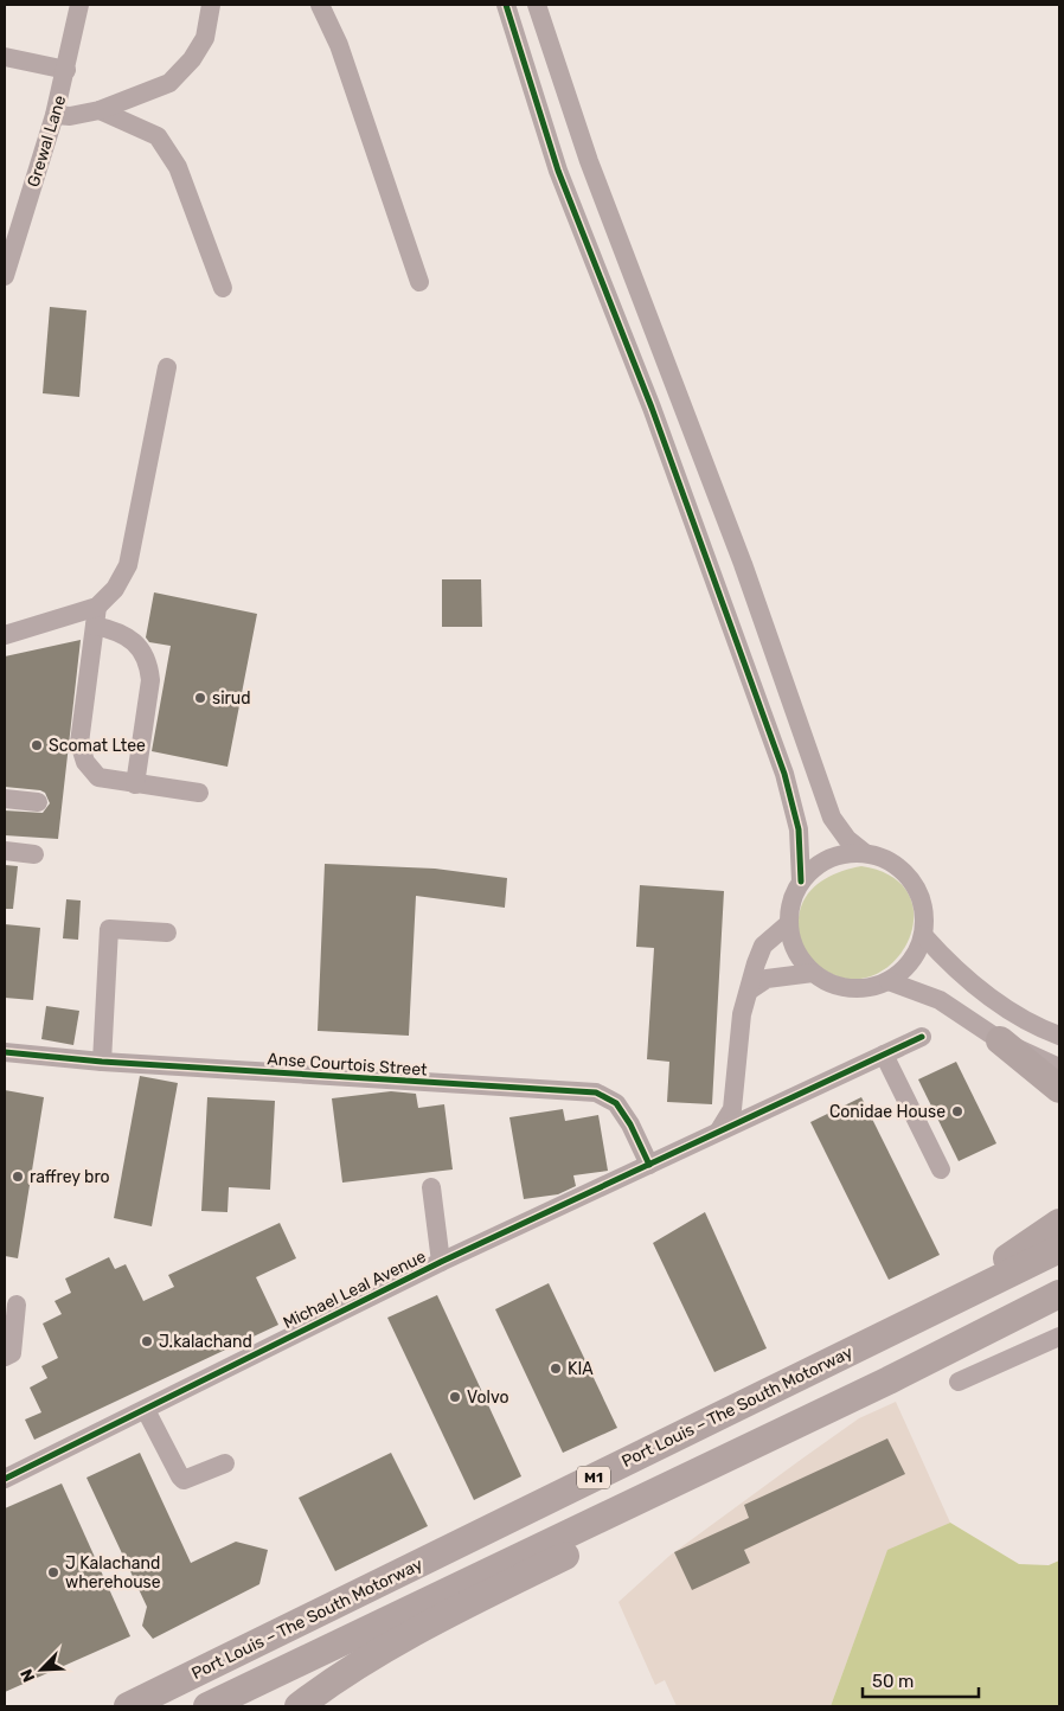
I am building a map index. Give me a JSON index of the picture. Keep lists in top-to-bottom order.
{
  "streets": {
    "highway": ["Port Louis – The South Motorway", "M1"],
    "street": ["Grewal Lane", "Anse Courtois Street", "Michael Leal Avenue"]
  },
  "crossings": [
    ["Anse Courtois Street", "Michael Leal Avenue"]
  ],
  "places": [
    "sirud",
    "Scomat Ltee",
    "Conidae House",
    "raffrey bro",
    "J.kalachand",
    "KIA",
    "Volvo",
    "J Kalachand wherehouse"
  ],
  "scale_bar": "50 m",
  "north": "bottom left"
}
